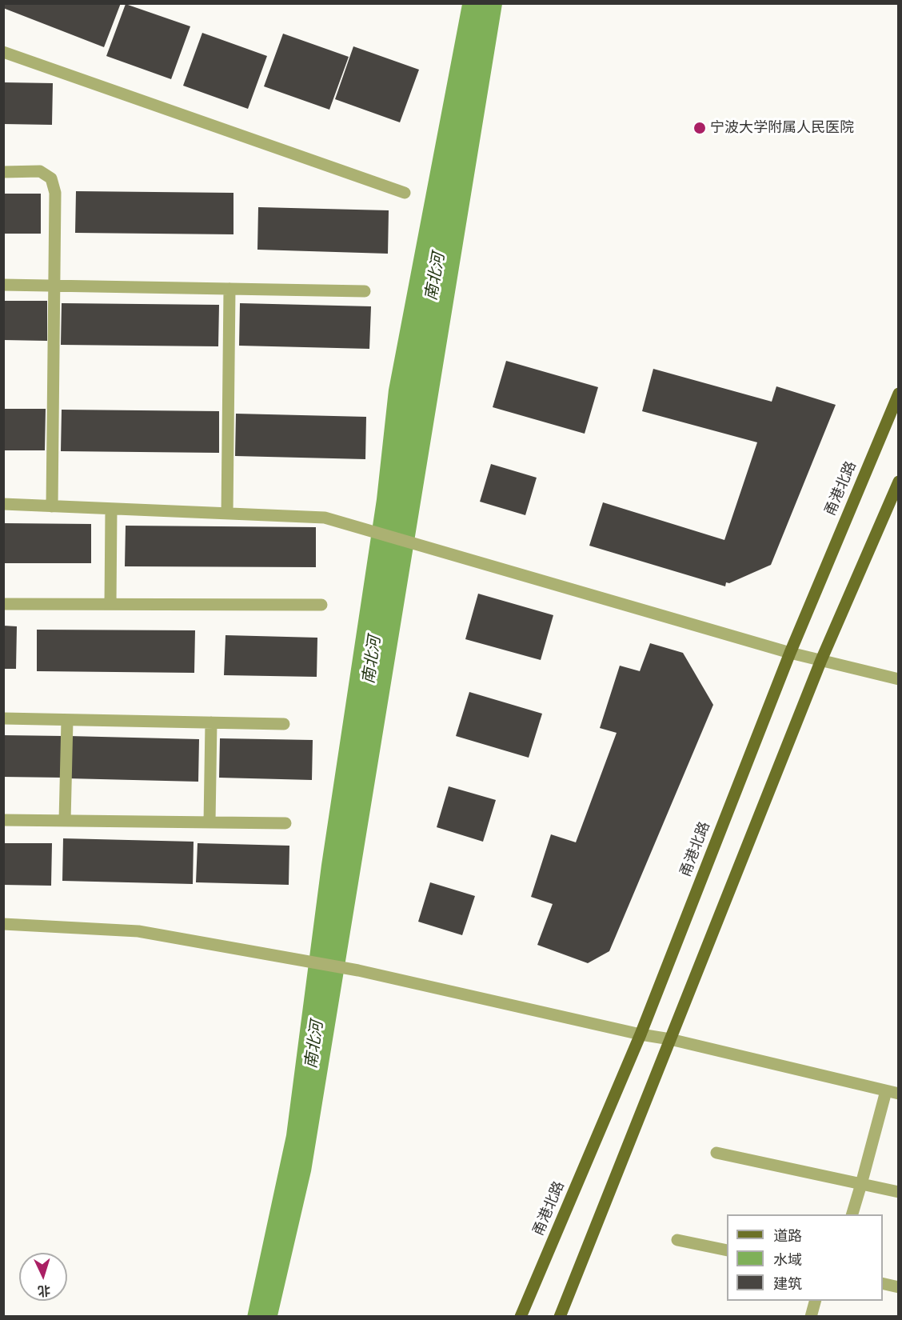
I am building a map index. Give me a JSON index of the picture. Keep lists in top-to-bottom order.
{
  "streets": {
    "main road": ["甬港北路"]
  },
  "water": ["南北河"],
  "places": ["宁波大学附属人民医院"],
  "legend": ["道路", "水域", "建筑"],
  "north": "bottom"
}
